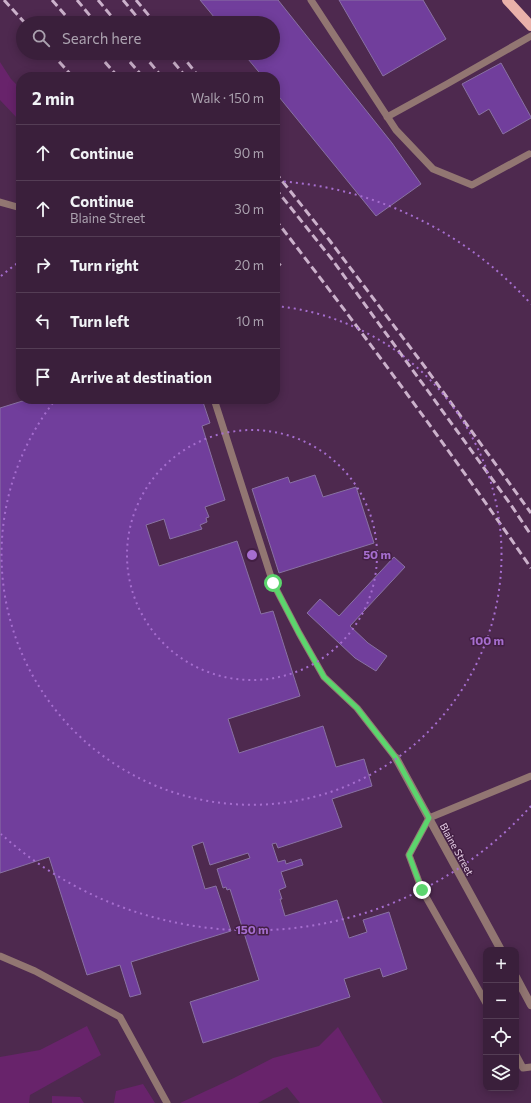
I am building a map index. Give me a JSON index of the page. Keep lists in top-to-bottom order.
{
  "streets": {
    "street": ["Blaine Street"]
  },
  "page": {
    "search": "Search here",
    "heading": ["2 min", "Walk · 150 m"],
    "list": [
      ["Continue", "90 m"],
      ["Continue", "Blaine Street", "30 m"],
      ["Turn right", "20 m"],
      ["Turn left", "10 m"],
      "Arrive at destination"
    ],
    "map_buttons": ["+", "−"]
  },
  "rings": ["50 m", "100 m", "150 m"]
}
